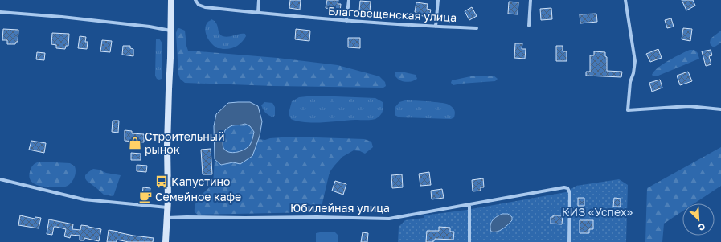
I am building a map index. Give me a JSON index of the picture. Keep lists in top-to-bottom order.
{
  "streets": {
    "street": ["Благовещенская улица", "Юбилейная улица"]
  },
  "parks": ["КИЗ «Успех»"],
  "places": {
    "shop": ["Строительный рынок"],
    "bus stop": ["Капустино"],
    "cafe": ["Семейное кафе"]
  },
  "north": "bottom right"
}
